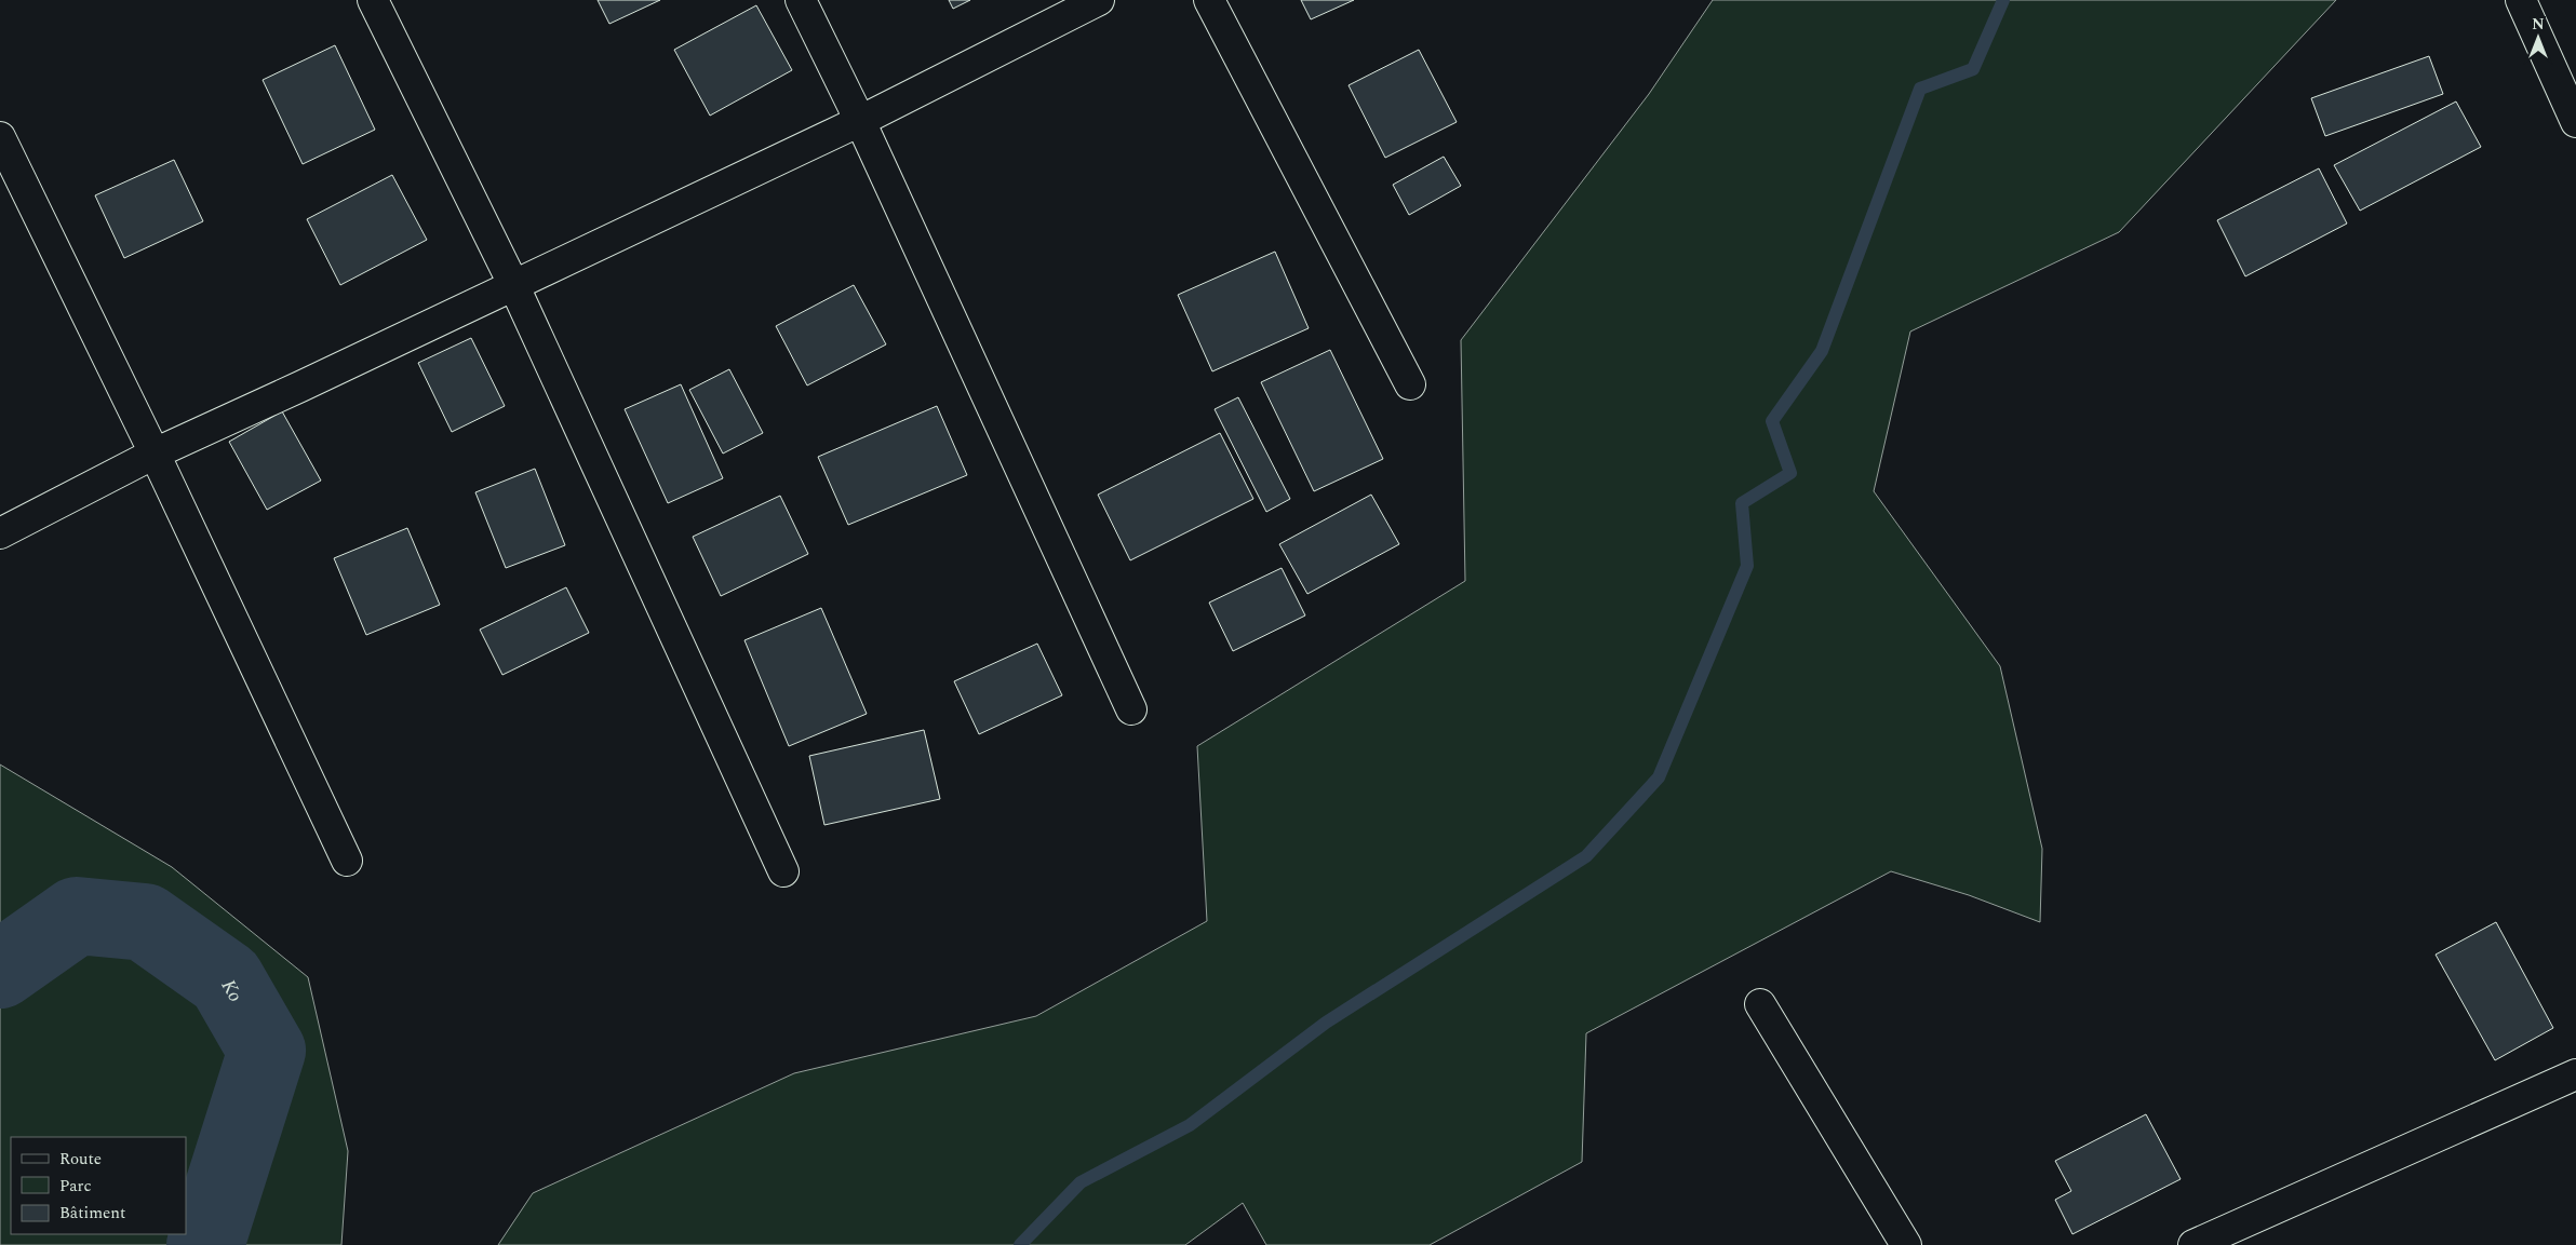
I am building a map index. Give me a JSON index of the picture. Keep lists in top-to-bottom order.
{
  "water": ["Ko"],
  "legend": ["Route", "Parc", "Bâtiment"],
  "north": "top"
}
